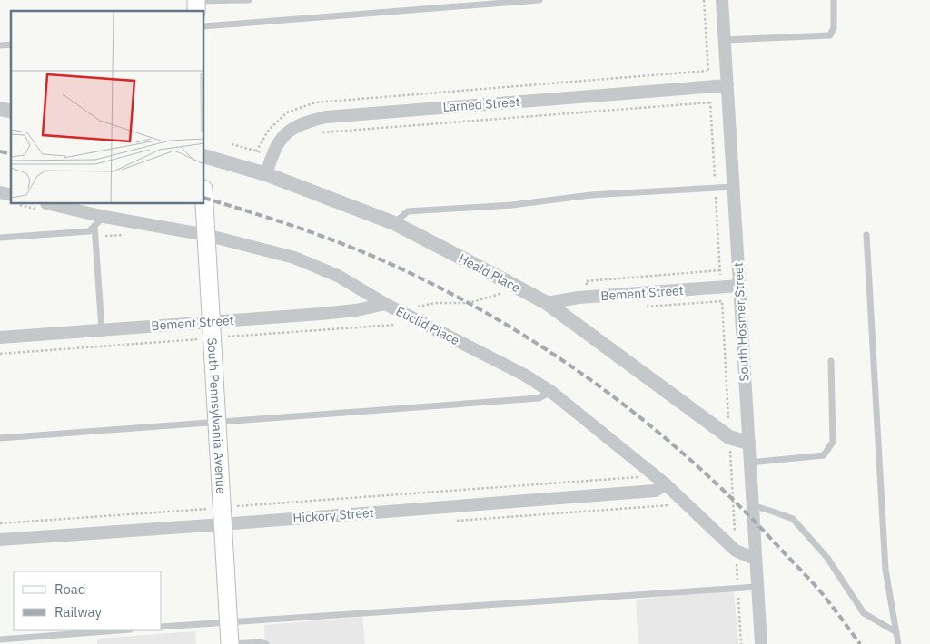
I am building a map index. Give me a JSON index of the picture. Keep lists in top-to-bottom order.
{
  "streets": {
    "main road": ["South Pennsylvania Avenue"],
    "street": [
      "Larned Street",
      "Heald Place",
      "Bement Street",
      "South Hosmer Street",
      "Euclid Place",
      "Hickory Street"
    ]
  },
  "crossings": [
    ["Larned Street", "Heald Place"],
    ["Larned Street", "South Hosmer Street"],
    ["Heald Place", "Bement Street"],
    ["Heald Place", "South Hosmer Street"],
    ["Bement Street", "South Hosmer Street"],
    ["Bement Street", "Euclid Place"],
    ["Bement Street", "South Pennsylvania Avenue"],
    ["South Hosmer Street", "Euclid Place"],
    ["Euclid Place", "South Pennsylvania Avenue"],
    ["Euclid Place", "Hickory Street"],
    ["South Pennsylvania Avenue", "Hickory Street"]
  ],
  "legend": ["Road", "Railway"]
}
